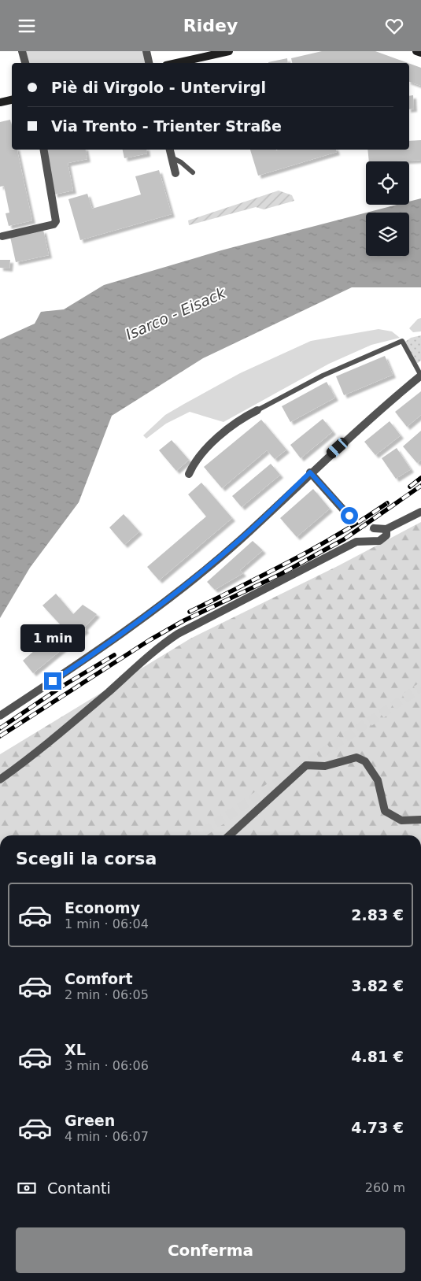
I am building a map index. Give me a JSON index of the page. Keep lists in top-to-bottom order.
{
  "water": ["Isarco - Eisack"],
  "page": {
    "header": "Ridey",
    "banner": ["Piè di Virgolo - Untervirgl", "Via Trento - Trienter Straße"],
    "bubble": "1 min",
    "heading": "Scegli la corsa",
    "list": [
      {
        "name": "Economy",
        "note": "1 min · 06:04",
        "value": "2.83 €"
      },
      {
        "name": "Comfort",
        "note": "2 min · 06:05",
        "value": "3.82 €"
      },
      {
        "name": "XL",
        "note": "3 min · 06:06",
        "value": "4.81 €"
      },
      {
        "name": "Green",
        "note": "4 min · 06:07",
        "value": "4.73 €"
      }
    ],
    "pay": ["Contanti", "260 m"],
    "buttons": "Conferma"
  }
}
